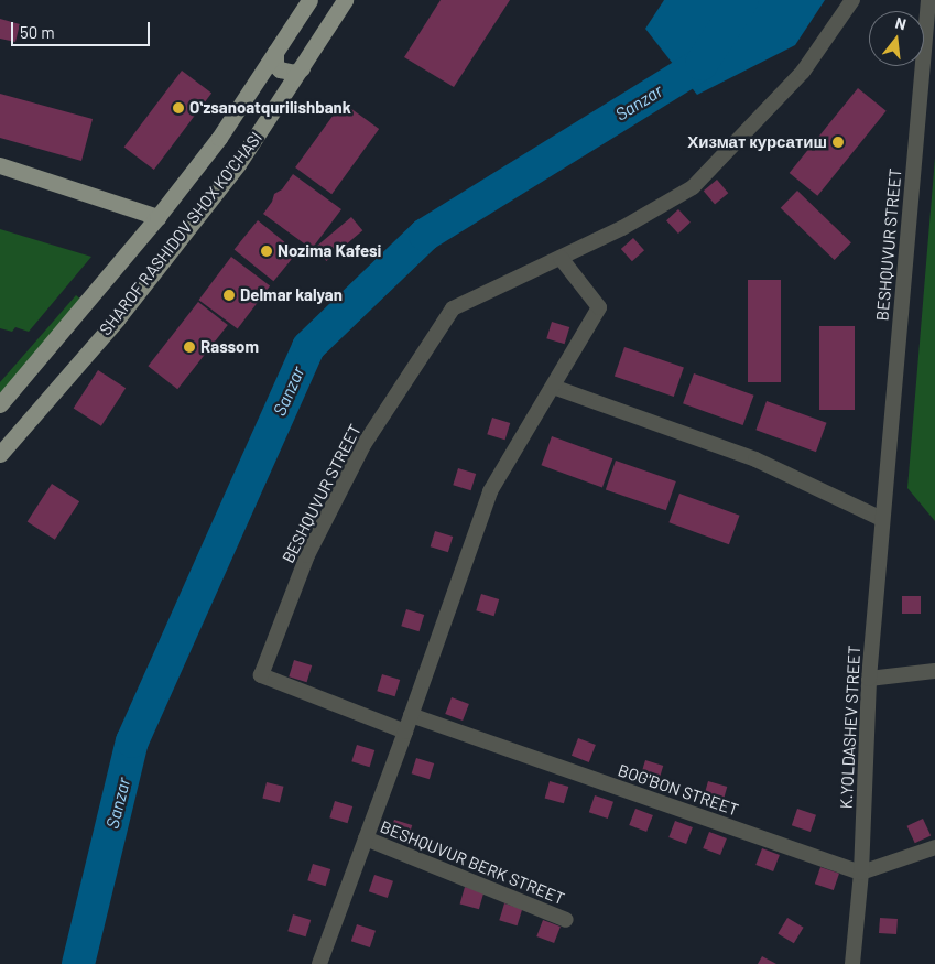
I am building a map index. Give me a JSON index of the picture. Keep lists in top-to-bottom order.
{
  "streets": {
    "main road": ["SHAROF RASHIDOV SHOX KO'CHASI"],
    "street": [
      "BESHQUVUR STREET",
      "K.YOLDASHEV STREET",
      "BOG'BON STREET",
      "BESHQUVUR BERK STREET"
    ]
  },
  "crossings": [
    ["BESHQUVUR STREET", "K.YOLDASHEV STREET"],
    ["K.YOLDASHEV STREET", "BOG'BON STREET"]
  ],
  "water": ["Sanzar"],
  "places": [
    "Oʻzsanoatqurilishbank",
    "Хизмат курсатиш",
    "Nozima Kafesi",
    "Delmar kalyan",
    "Rassom"
  ],
  "scale_bar": "50 m",
  "north": "top"
}
